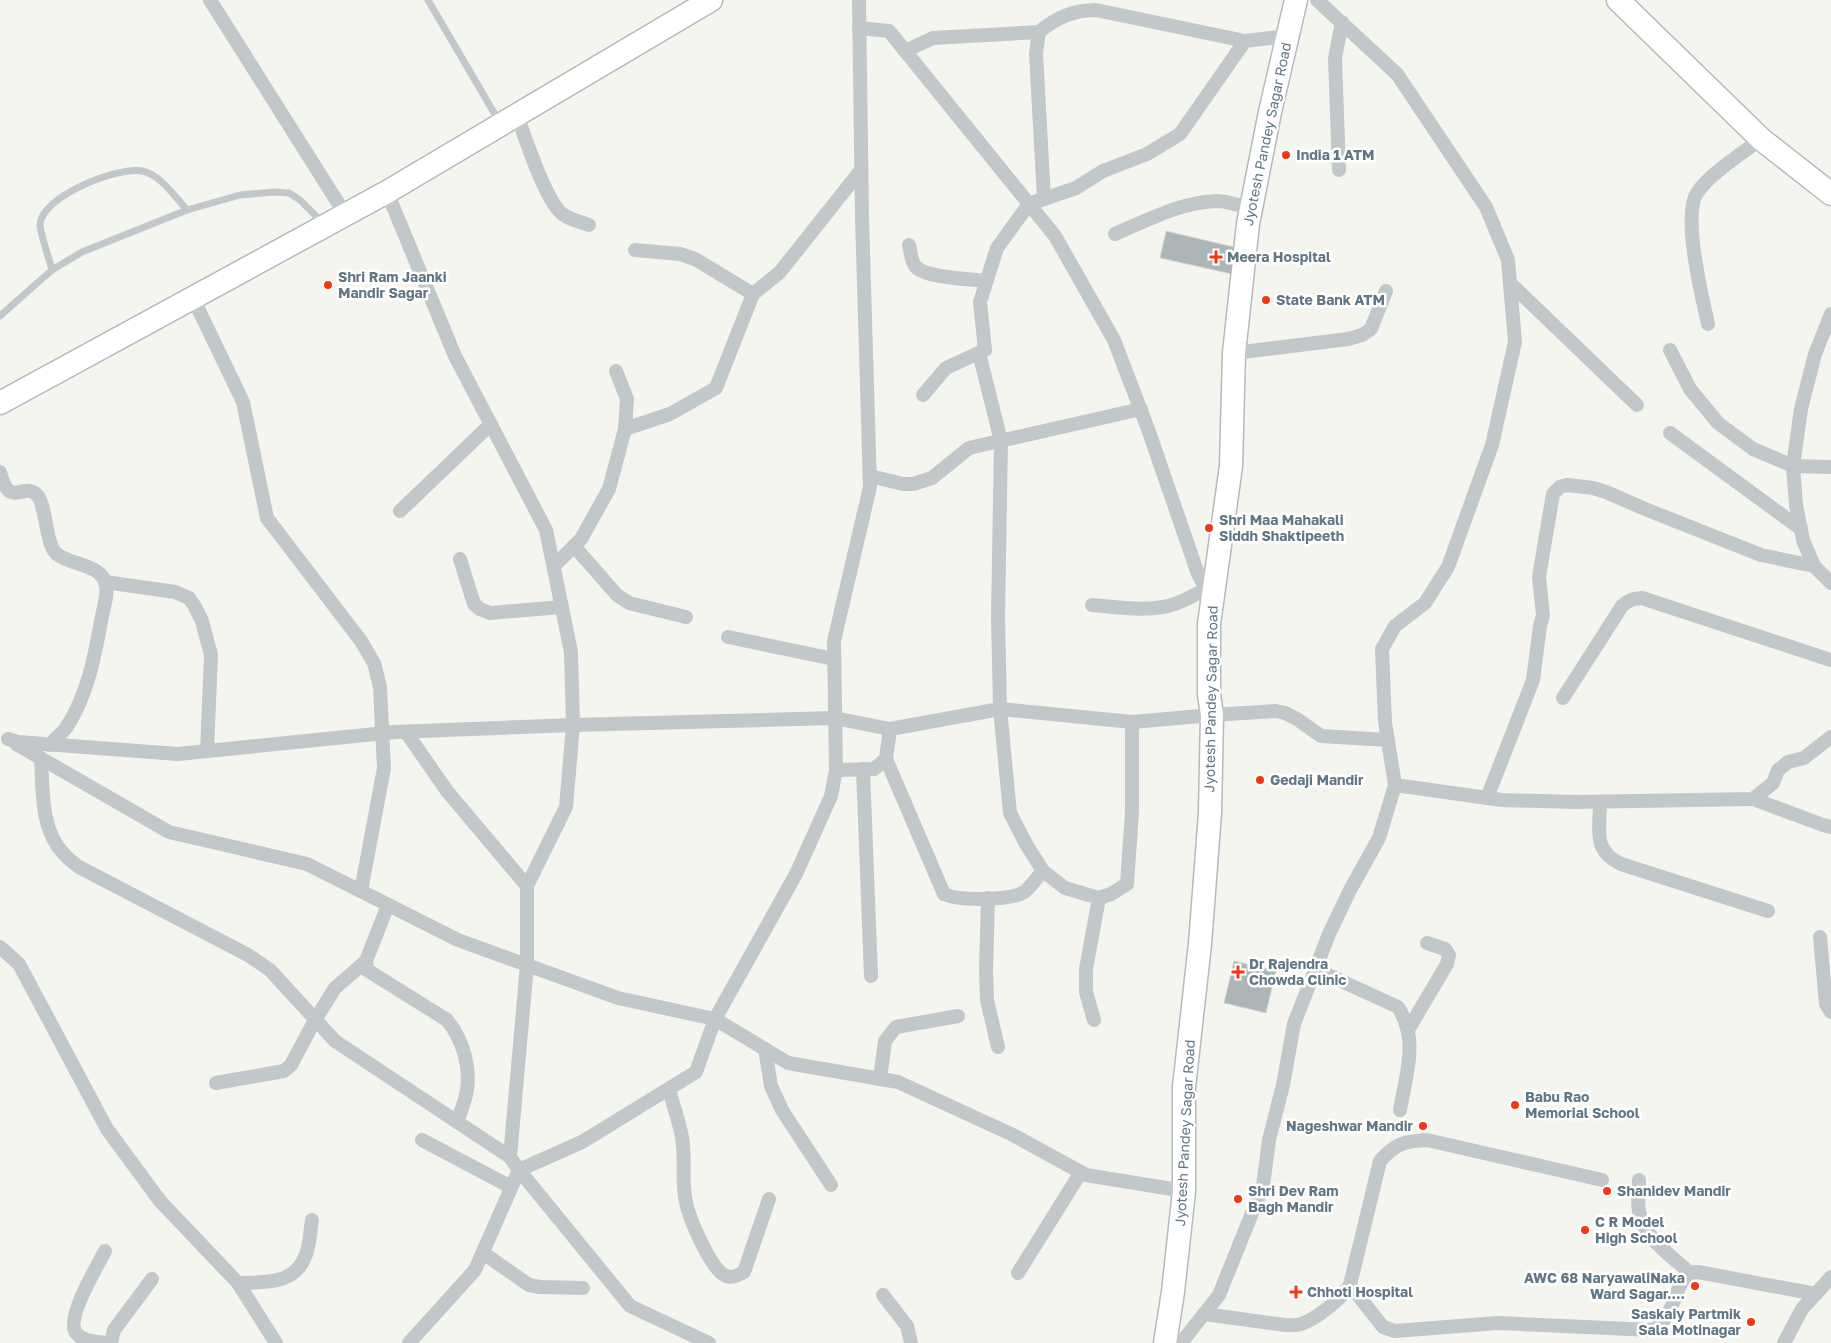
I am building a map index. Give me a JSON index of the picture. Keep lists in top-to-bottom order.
{
  "streets": {
    "main road": ["Jyotesh Pandey Sagar Road"]
  },
  "places": {
    "other": [
      "India 1 ATM",
      "Shri Ram Jaanki Mandir Sagar",
      "State Bank ATM",
      "Shri Maa Mahakali Siddh Shaktipeeth",
      "Gedaji Mandir",
      "Babu Rao Memorial School",
      "Nageshwar Mandir",
      "Shanidev Mandir",
      "Shri Dev Ram Bagh Mandir",
      "C R Model High School",
      "AWC 68 NaryawaliNaka Ward Sagar....",
      "Saskaiy Partmik Sala Motinagar"
    ],
    "health": ["Meera Hospital", "Dr Rajendra Chowda Clinic", "Chhoti Hospital"]
  }
}
